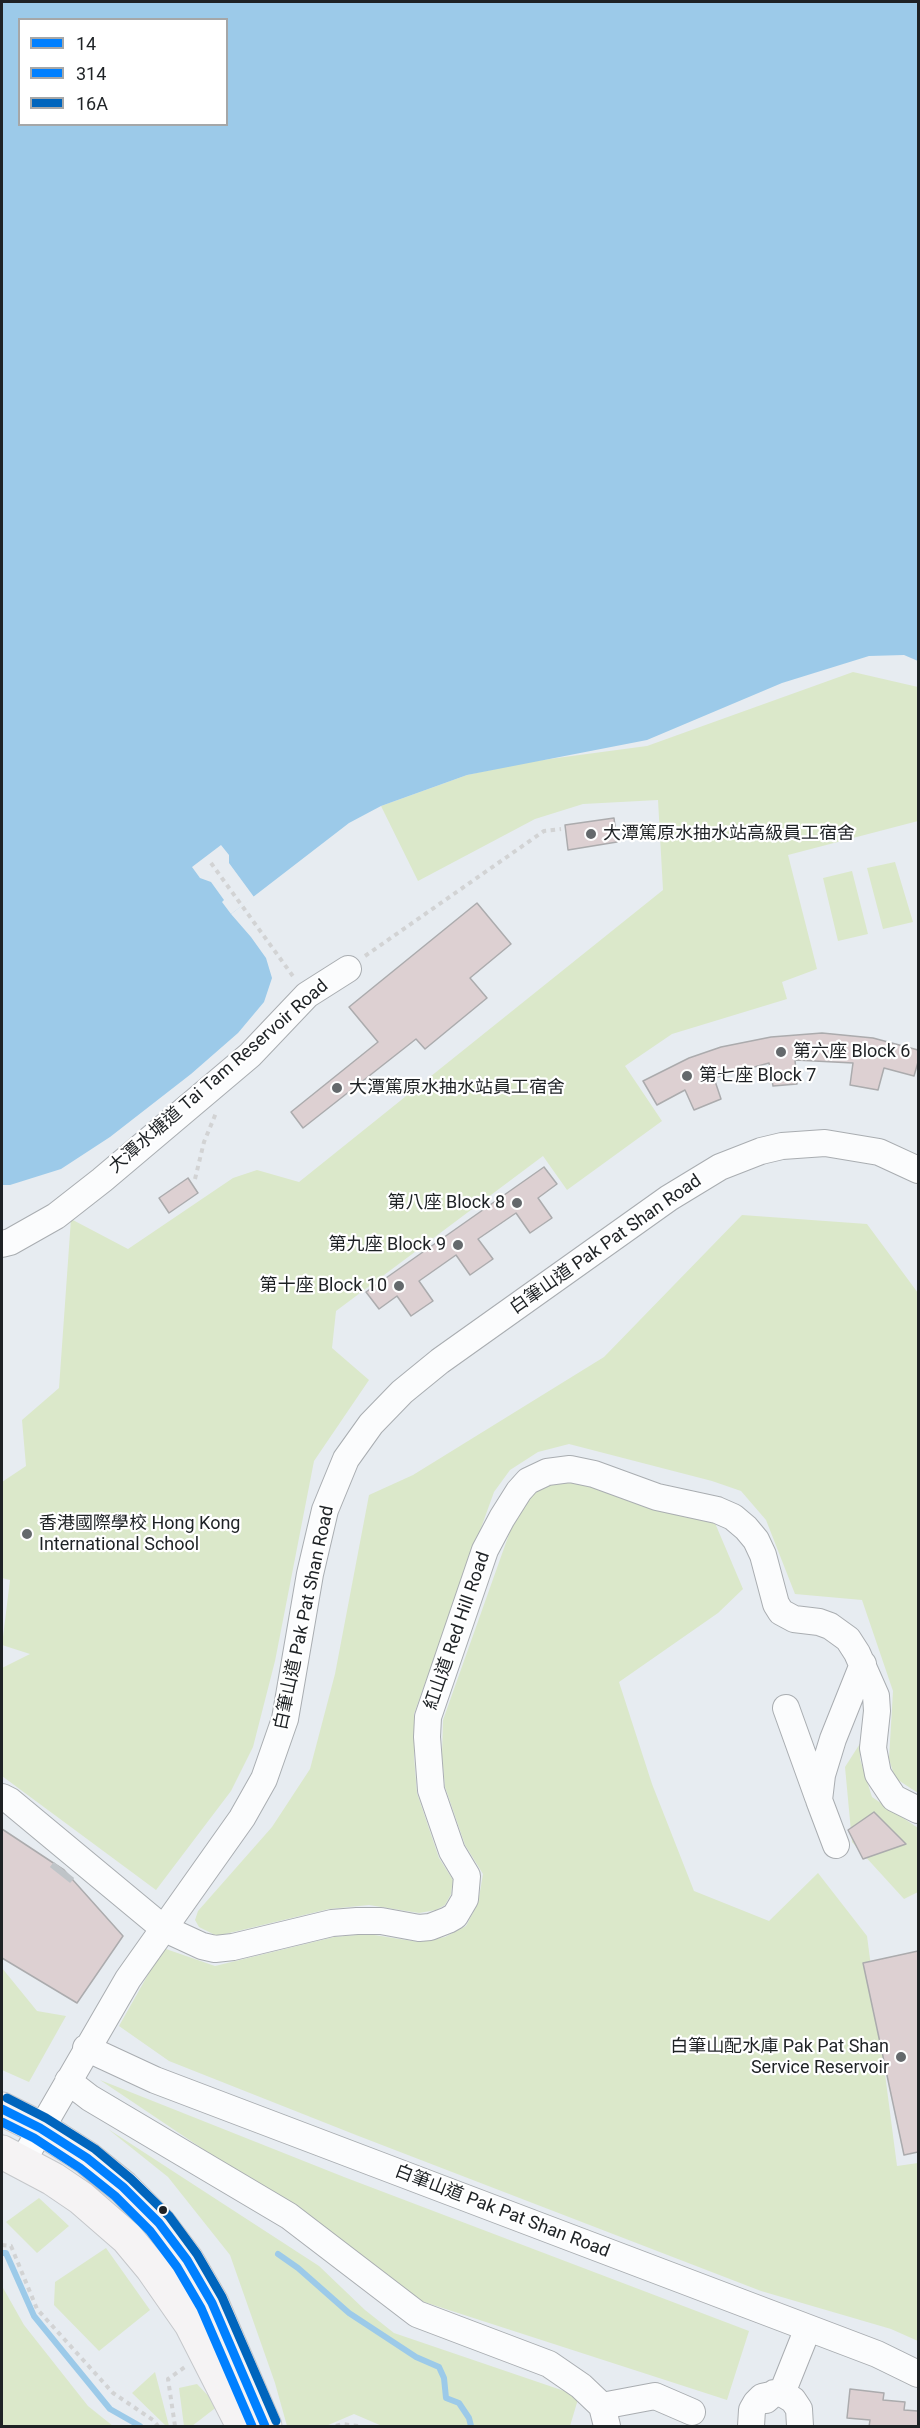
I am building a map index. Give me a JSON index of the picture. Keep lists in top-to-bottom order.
{
  "streets": {
    "street": ["大潭水塘道 Tai Tam Reservoir Road", "白筆山道 Pak Pat Shan Road", "紅山道 Red Hill Road"]
  },
  "crossings": [
    ["白筆山道 Pak Pat Shan Road", "紅山道 Red Hill Road"]
  ],
  "places": [
    "大潭篤原水抽水站高級員工宿舍",
    "第六座 Block 6",
    "第七座 Block 7",
    "大潭篤原水抽水站員工宿舍",
    "第八座 Block 8",
    "第九座 Block 9",
    "第十座 Block 10",
    "香港國際學校 Hong Kong International School",
    "白筆山配水庫 Pak Pat Shan Service Reservoir"
  ],
  "lines": ["transit line 16A", "transit line 14", "transit line 314"],
  "legend": ["14", "314", "16A"]
}
